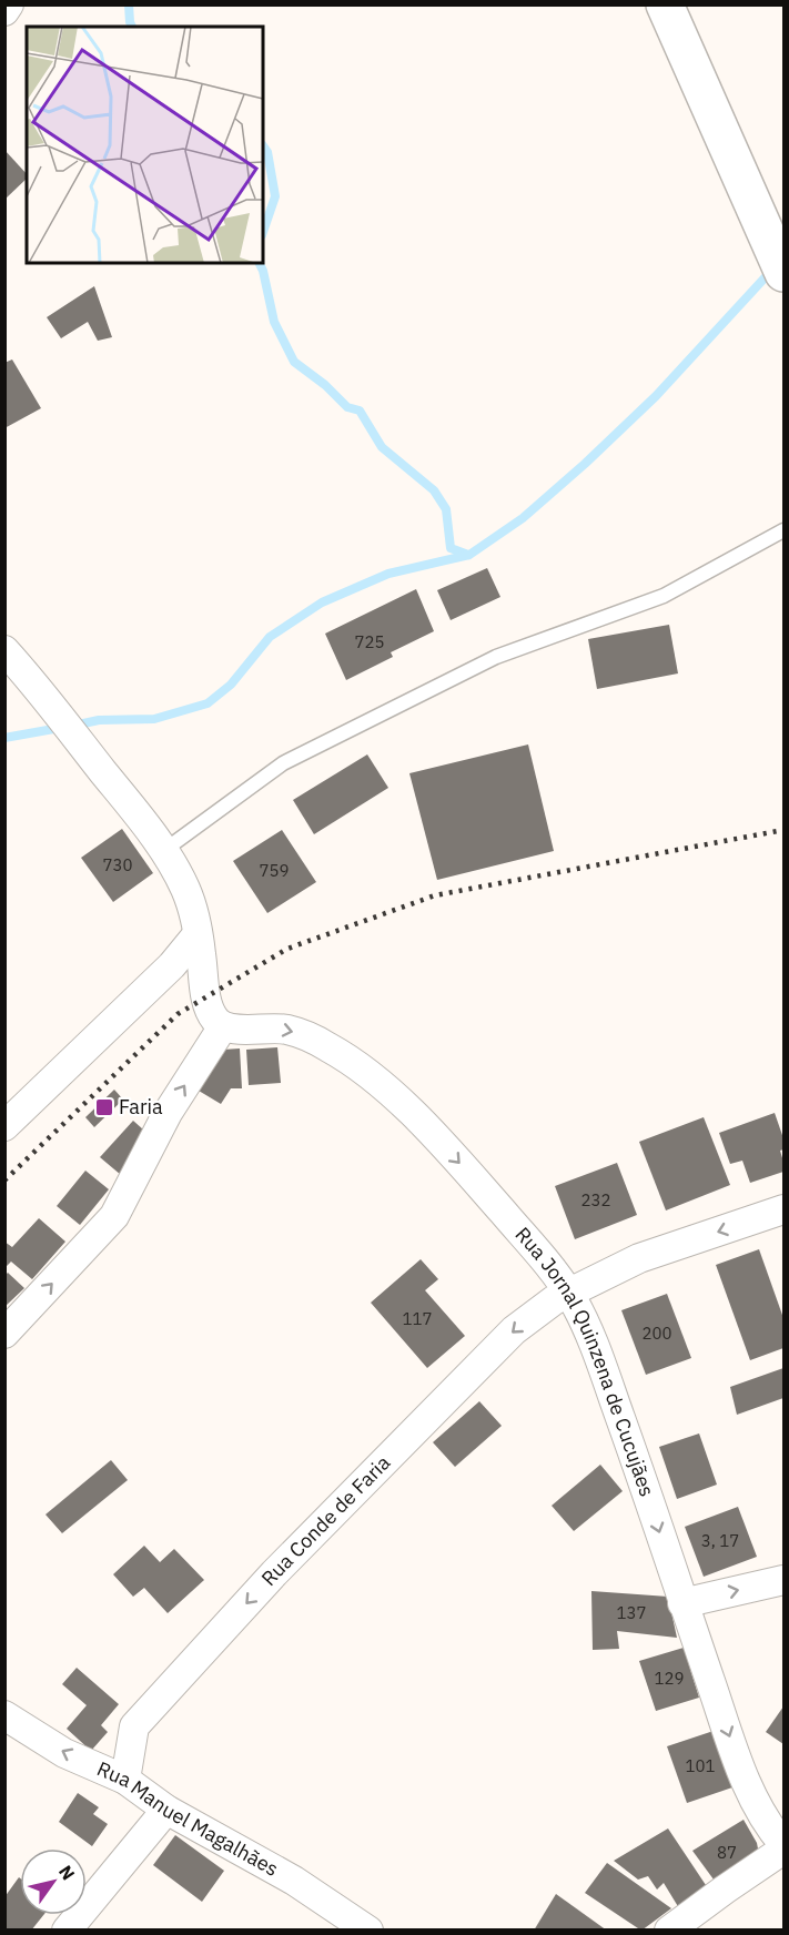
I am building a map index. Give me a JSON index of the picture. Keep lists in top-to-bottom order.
{
  "streets": {
    "street": ["Rua Jornal Quinzena de Cucujães", "Rua Conde de Faria", "Rua Manuel Magalhães"]
  },
  "crossings": [
    ["Rua Jornal Quinzena de Cucujães", "Rua Conde de Faria"],
    ["Rua Conde de Faria", "Rua Manuel Magalhães"]
  ],
  "one_way": ["Rua Jornal Quinzena de Cucujães", "Rua Conde de Faria"],
  "places": {
    "transit": ["Faria"]
  },
  "house_numbers": [
    "725",
    "730",
    "759",
    "232",
    "117",
    "200",
    "3, 17",
    "137",
    "129",
    "101",
    "87"
  ],
  "north": "top right"
}
